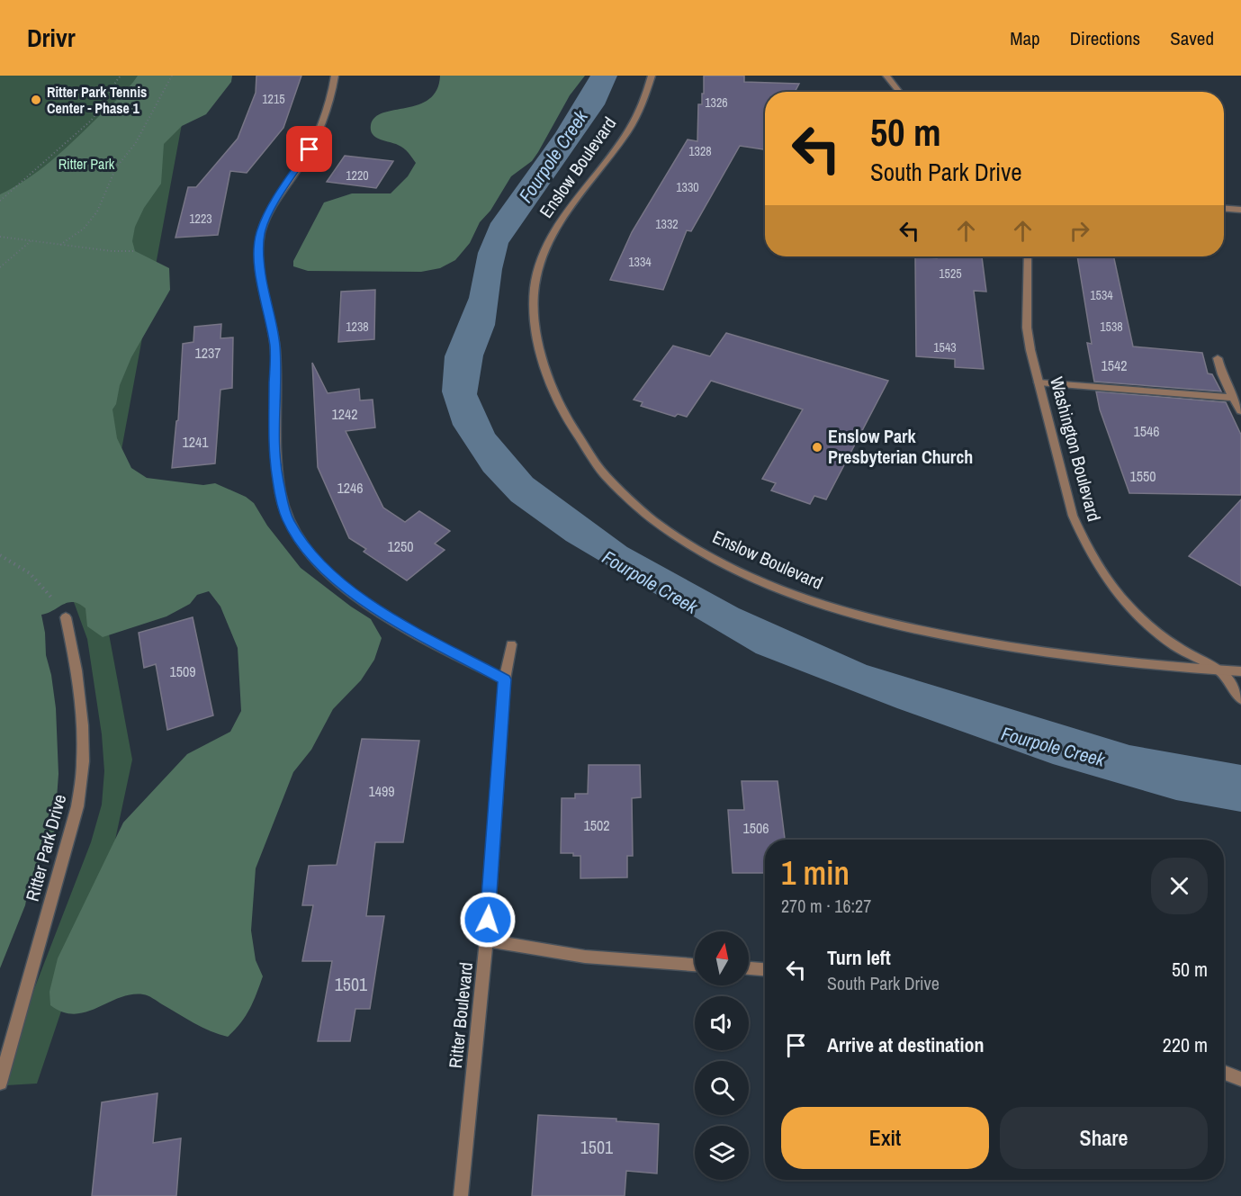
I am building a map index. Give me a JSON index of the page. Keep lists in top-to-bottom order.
{
  "streets": {
    "street": [
      "Enslow Boulevard",
      "Washington Boulevard",
      "Ritter Park Drive",
      "Ritter Boulevard"
    ]
  },
  "crossings": [
    ["Enslow Boulevard", "Washington Boulevard"]
  ],
  "water": ["Fourpole Creek"],
  "parks": ["Ritter Park"],
  "places": ["Ritter Park Tennis Center - Phase 1", "Enslow Park Presbyterian Church"],
  "house_numbers": [
    "1215",
    "1326",
    "1328",
    "1220",
    "1330",
    "1223",
    "1332",
    "1334",
    "1525",
    "1534",
    "1238",
    "1538",
    "1543",
    "1237",
    "1542",
    "1242",
    "1546",
    "1241",
    "1550",
    "1246",
    "1250",
    "1509",
    "1499",
    "1502",
    "1506",
    "1501",
    "1501"
  ],
  "north": "top",
  "page": {
    "header": "Drivr",
    "nav": ["Map", "Directions", "Saved"],
    "turn": ["50 m", "South Park Drive"],
    "heading": ["1 min", "270 m · 16:27"],
    "list": [
      {
        "name": "Turn left",
        "note": "South Park Drive",
        "value": "50 m"
      },
      {
        "name": "Arrive at destination",
        "value": "220 m"
      }
    ],
    "buttons": ["Exit", "Share"]
  }
}
